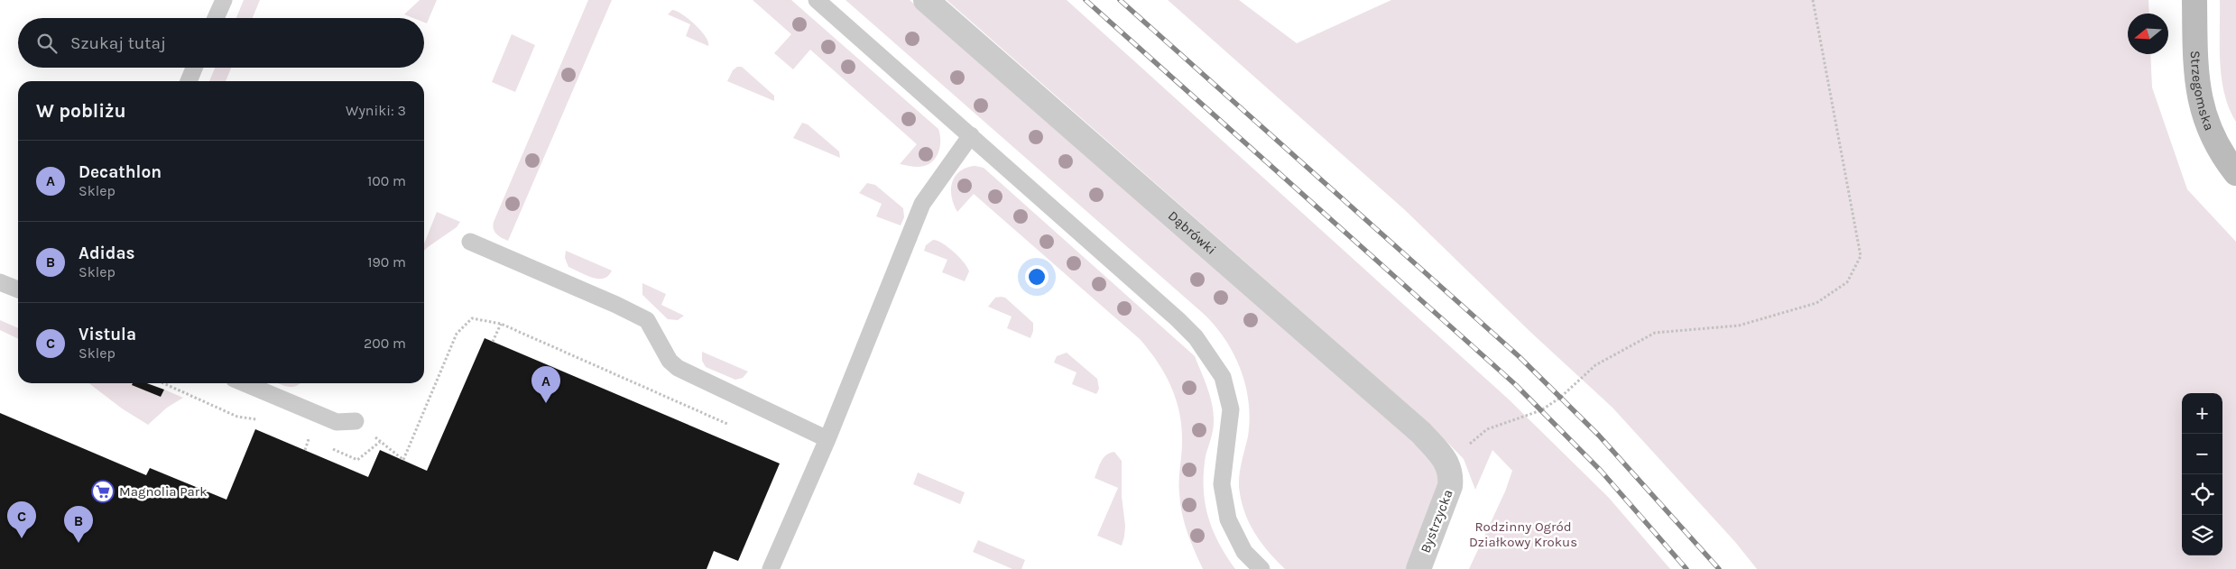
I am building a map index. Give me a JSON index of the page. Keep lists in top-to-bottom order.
{
  "streets": {
    "main road": ["Strzegomska"],
    "street": ["Dąbrówki", "Bystrzycka"]
  },
  "crossings": [
    ["Dąbrówki", "Bystrzycka"]
  ],
  "parks": ["Rodzinny Ogród Działkowy Krokus"],
  "places": {
    "supermarket": ["Magnolia Park"]
  },
  "north": "left",
  "page": {
    "search": "Szukaj tutaj",
    "heading": ["W pobliżu", "Wyniki: 3"],
    "list": [
      {
        "mark": "A",
        "name": "Decathlon",
        "note": "Sklep",
        "value": "100 m"
      },
      {
        "mark": "B",
        "name": "Adidas",
        "note": "Sklep",
        "value": "190 m"
      },
      {
        "mark": "C",
        "name": "Vistula",
        "note": "Sklep",
        "value": "200 m"
      }
    ],
    "pins": ["A", "C", "B"],
    "map_buttons": ["+", "−"]
  }
}
